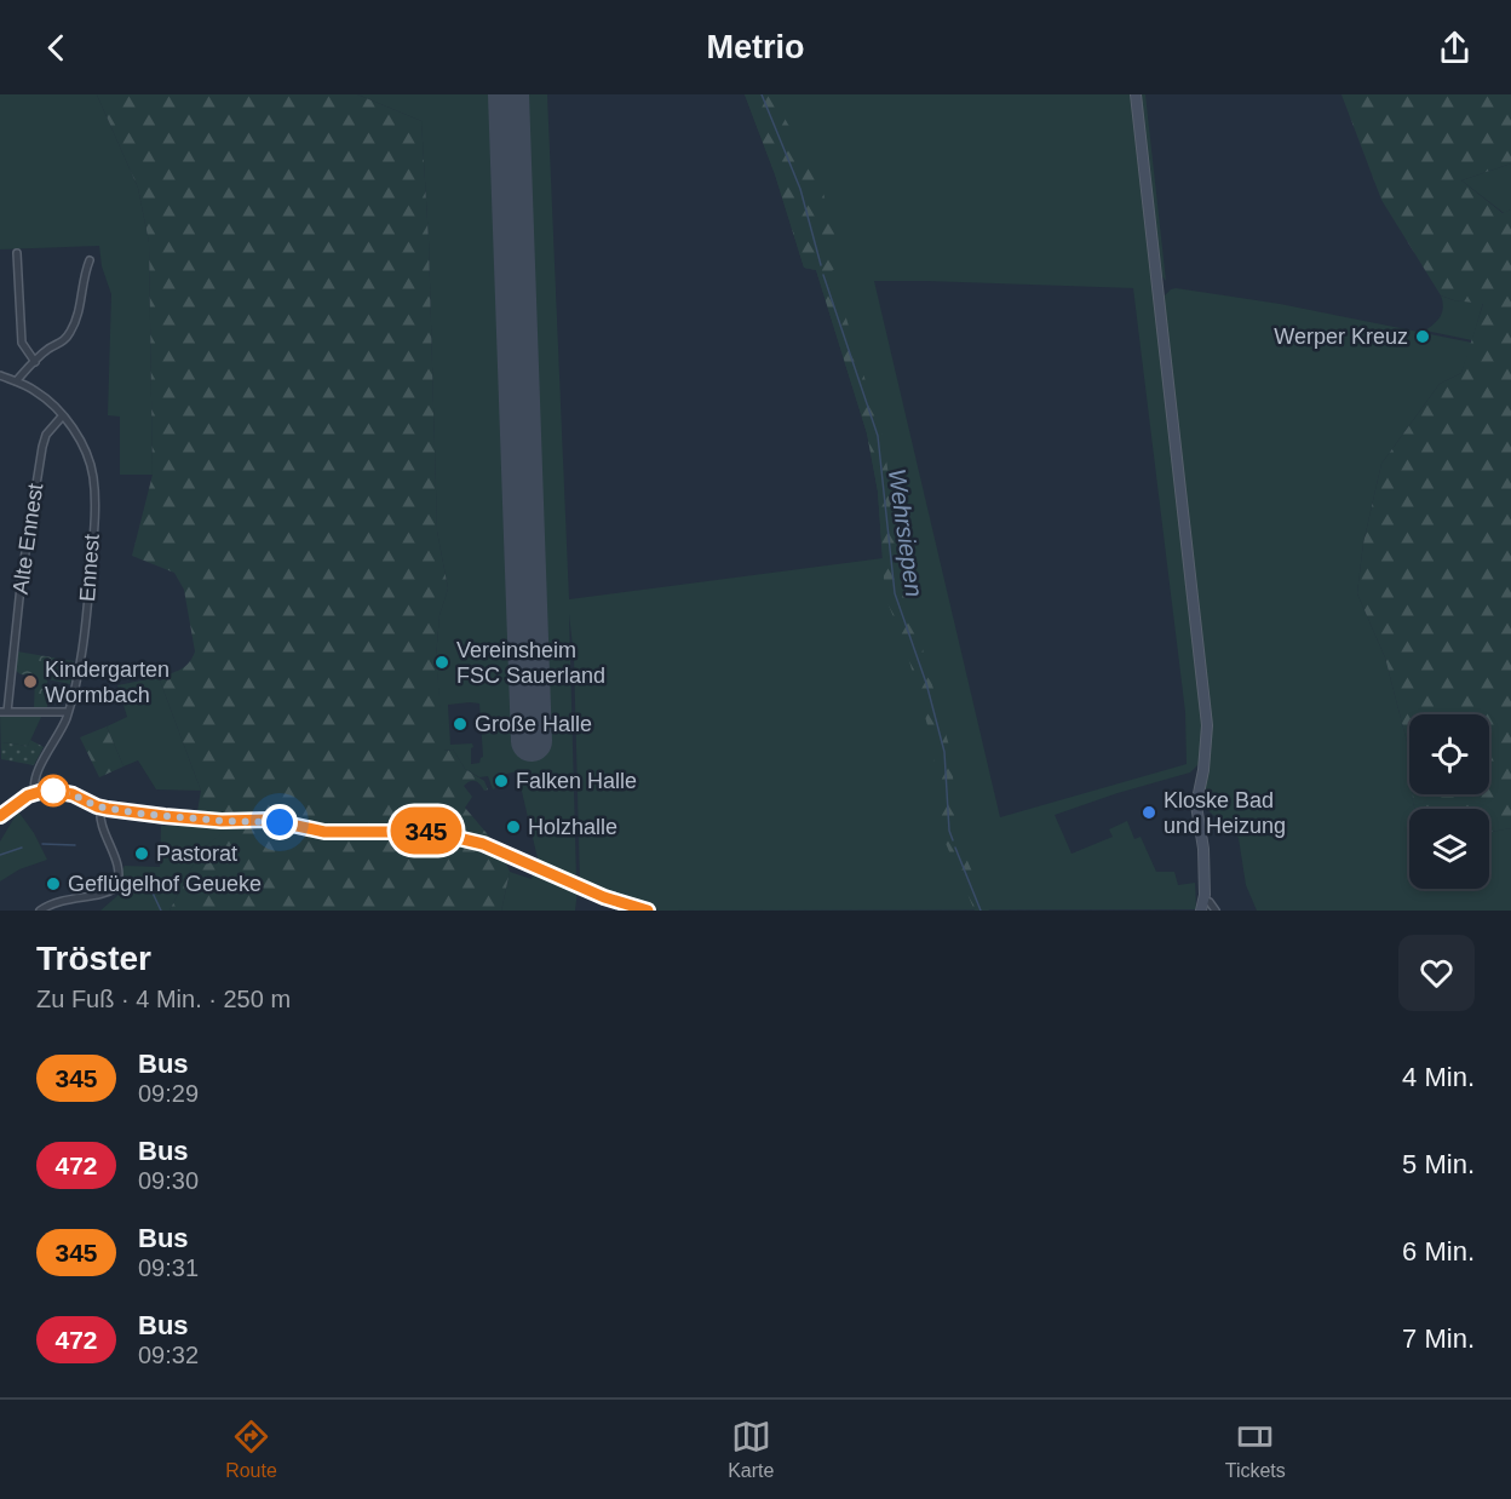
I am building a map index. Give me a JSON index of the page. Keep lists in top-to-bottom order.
{
  "streets": {
    "street": ["Alte Ennest", "Ennest"]
  },
  "crossings": [
    ["Alte Ennest", "Ennest"]
  ],
  "water": ["Wehrsiepen"],
  "places": [
    "Werper Kreuz",
    "Vereinsheim FSC Sauerland",
    "Kindergarten Wormbach",
    "Große Halle",
    "Falken Halle",
    "Kloske Bad und Heizung",
    "Holzhalle",
    "Pastorat",
    "Geflügelhof Geueke"
  ],
  "lines": ["bus line 345"],
  "page": {
    "header": "Metrio",
    "on_map": "345",
    "heading": ["Tröster", "Zu Fuß · 4 Min. · 250 m"],
    "list": [
      {
        "mark": "345",
        "name": "Bus",
        "note": "09:29",
        "value": "4 Min."
      },
      {
        "mark": "472",
        "name": "Bus",
        "note": "09:30",
        "value": "5 Min."
      },
      {
        "mark": "345",
        "name": "Bus",
        "note": "09:31",
        "value": "6 Min."
      },
      {
        "mark": "472",
        "name": "Bus",
        "note": "09:32",
        "value": "7 Min."
      }
    ],
    "tabs": ["Route", "Karte", "Tickets"]
  }
}
